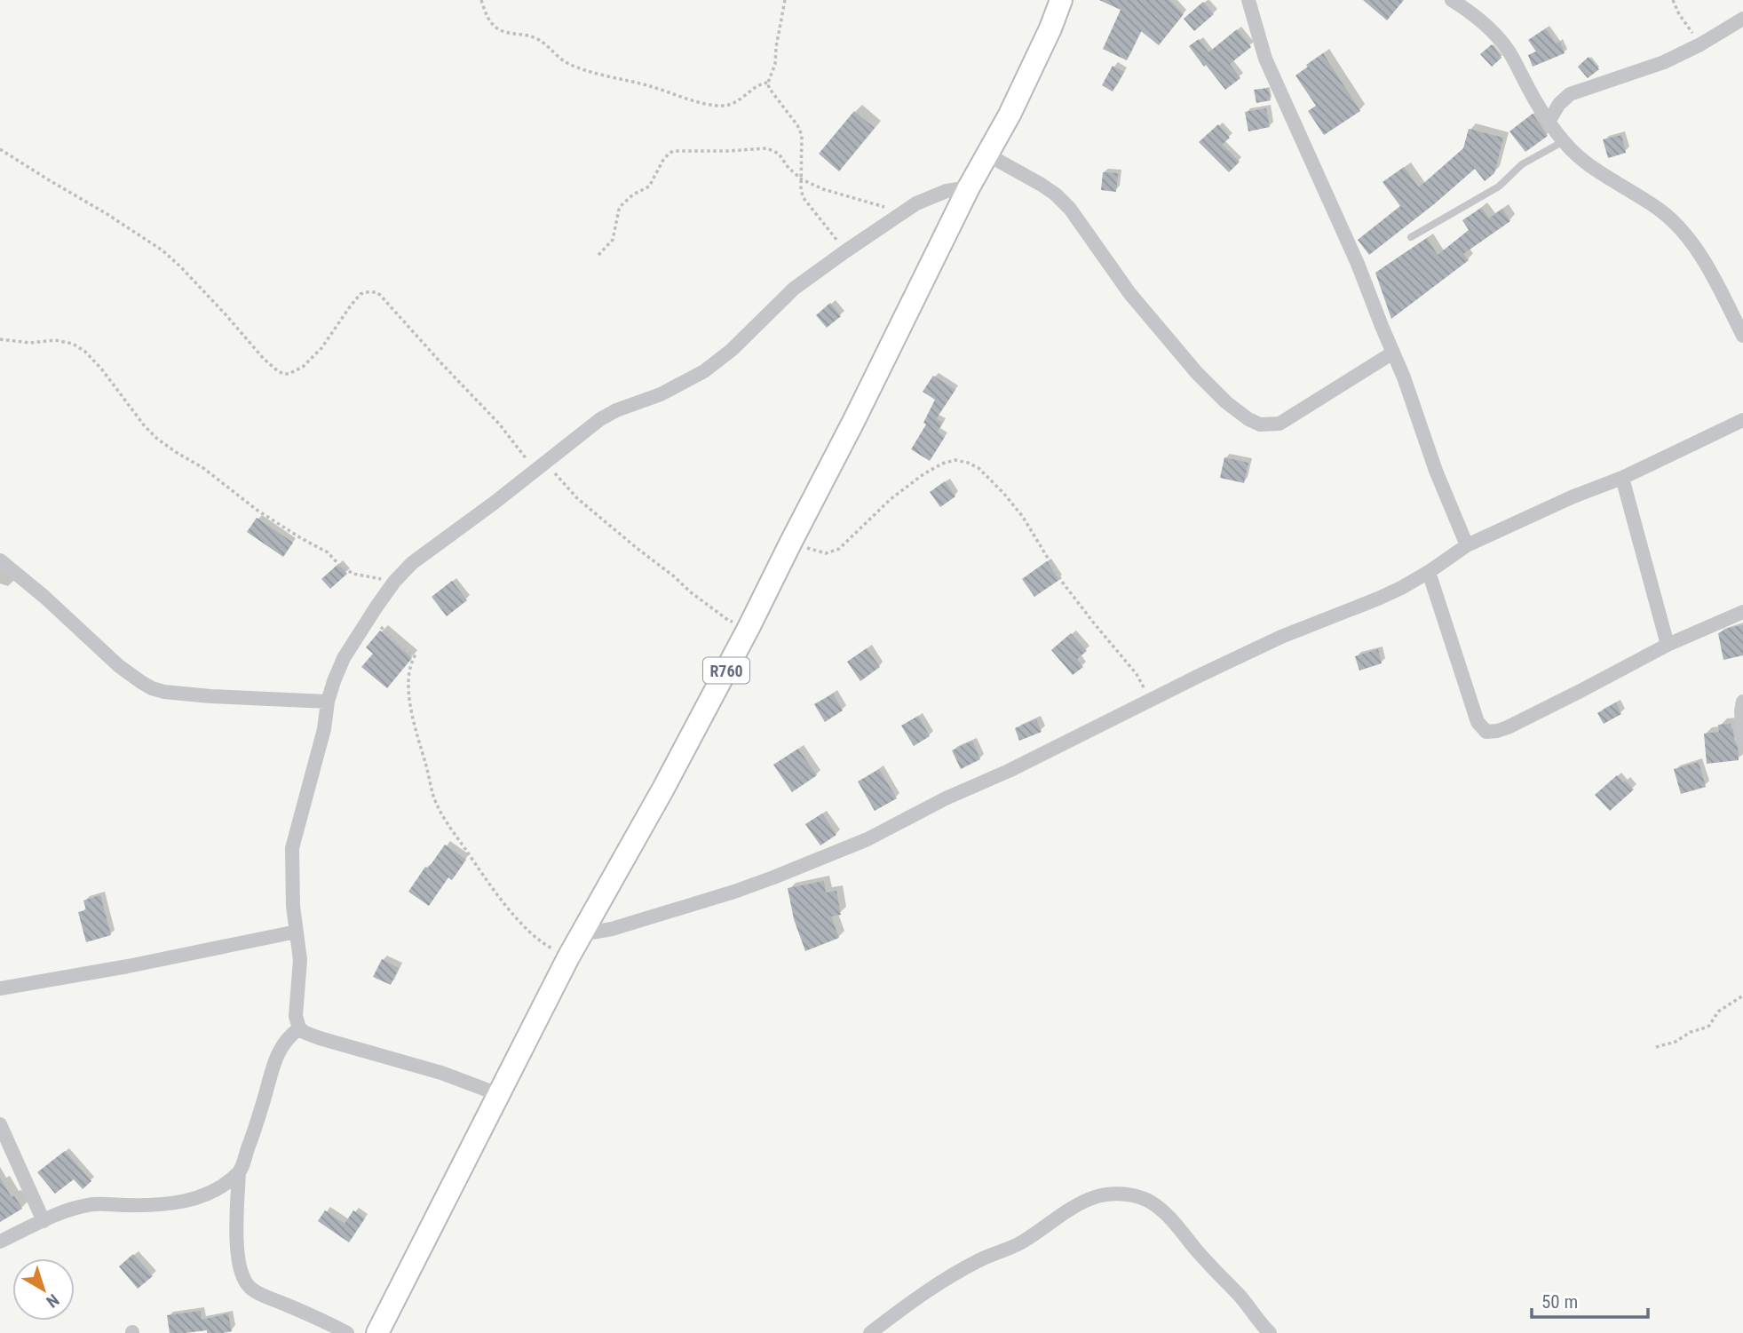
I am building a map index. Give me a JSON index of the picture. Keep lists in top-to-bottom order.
{
  "streets": {
    "main road": ["R760"]
  },
  "scale_bar": "50 m",
  "north": "bottom right"
}
